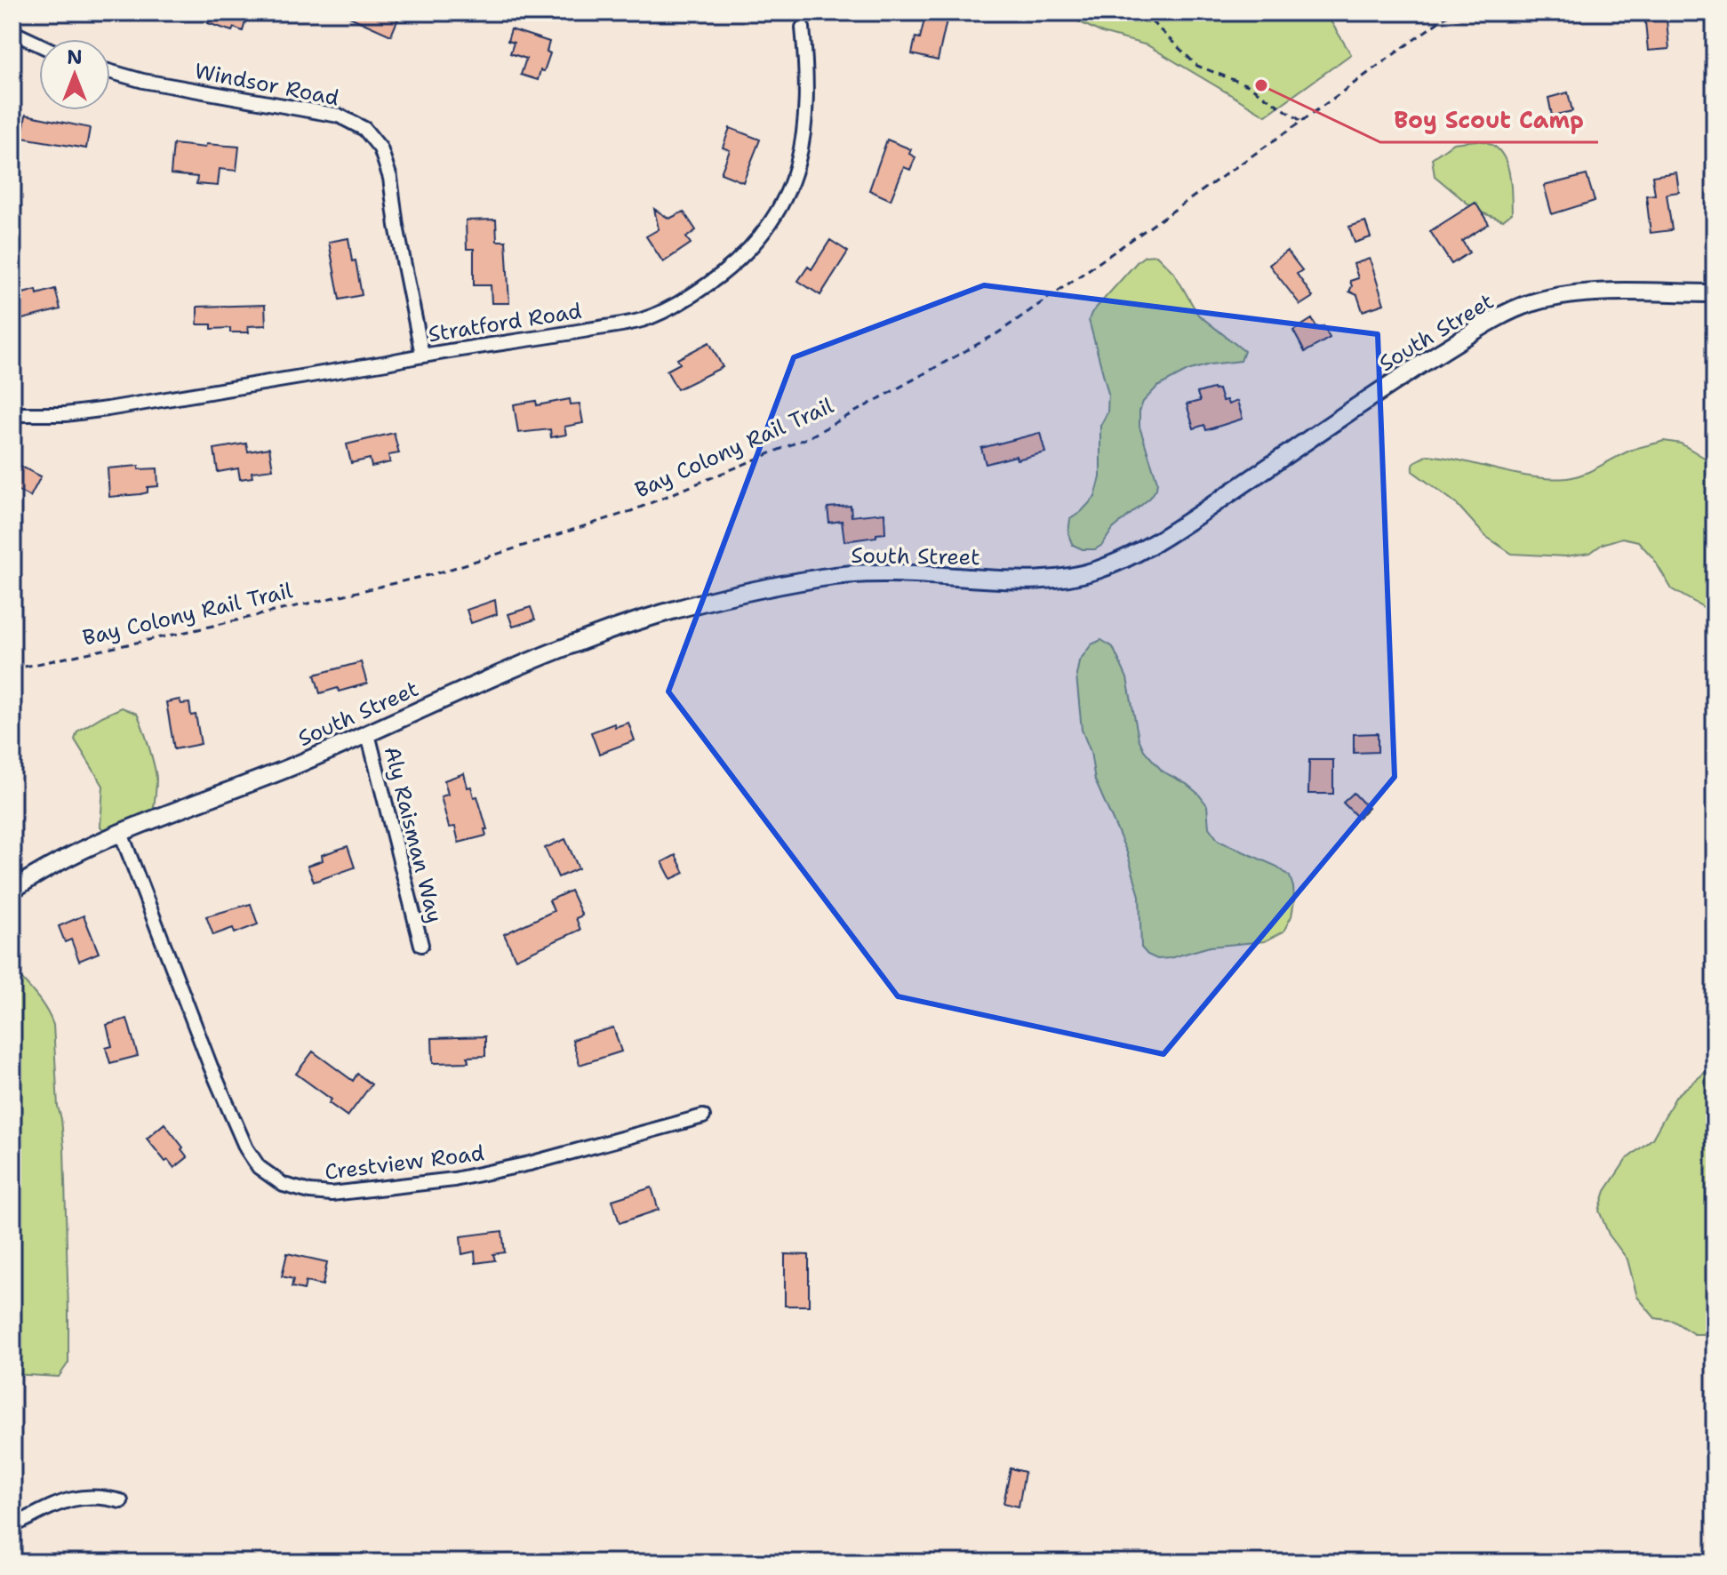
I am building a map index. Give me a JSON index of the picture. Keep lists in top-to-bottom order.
{
  "streets": {
    "street": [
      "Windsor Road",
      "Stratford Road",
      "South Street",
      "Aly Raisman Way",
      "Crestview Road"
    ],
    "path": ["Bay Colony Rail Trail"]
  },
  "crossings": [
    ["Windsor Road", "Stratford Road"],
    ["South Street", "Aly Raisman Way"],
    ["South Street", "Crestview Road"]
  ],
  "places": ["Boy Scout Camp"],
  "north": "top"
}
